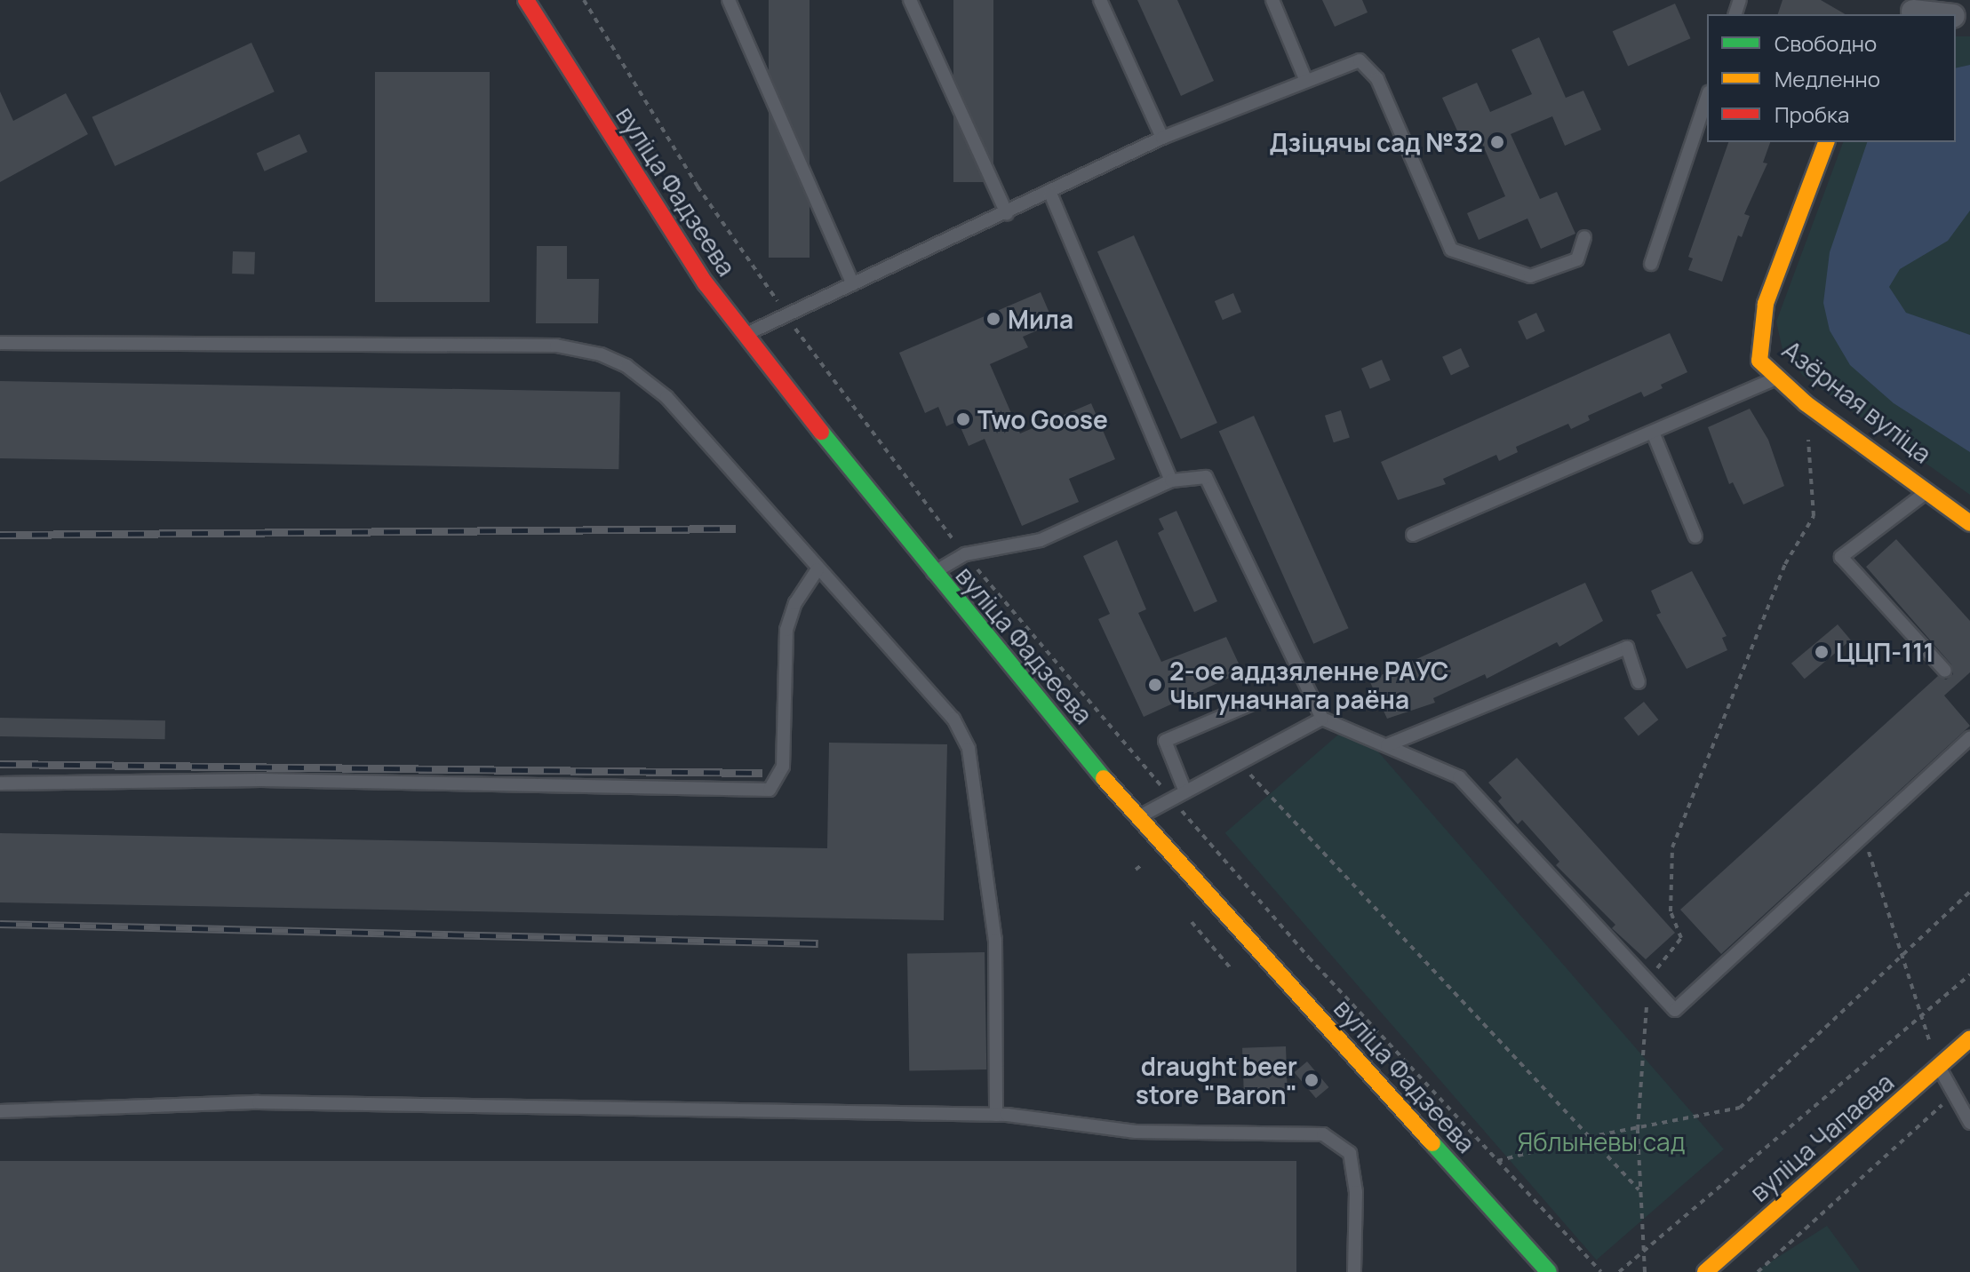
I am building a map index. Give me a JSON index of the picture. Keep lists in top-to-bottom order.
{
  "streets": {
    "street": ["вуліца Фадзеева", "Азёрная вуліца", "вуліца Чапаева"]
  },
  "parks": ["Яблыневы сад"],
  "places": [
    "Дзіцячы сад №32",
    "Мила",
    "Two Goose",
    "ЦЦП-111",
    "2-ое аддзяленне РАУС Чыгуначнага раёна",
    "draught beer store \"Baron\""
  ],
  "legend": ["Свободно", "Медленно", "Пробка"]
}
